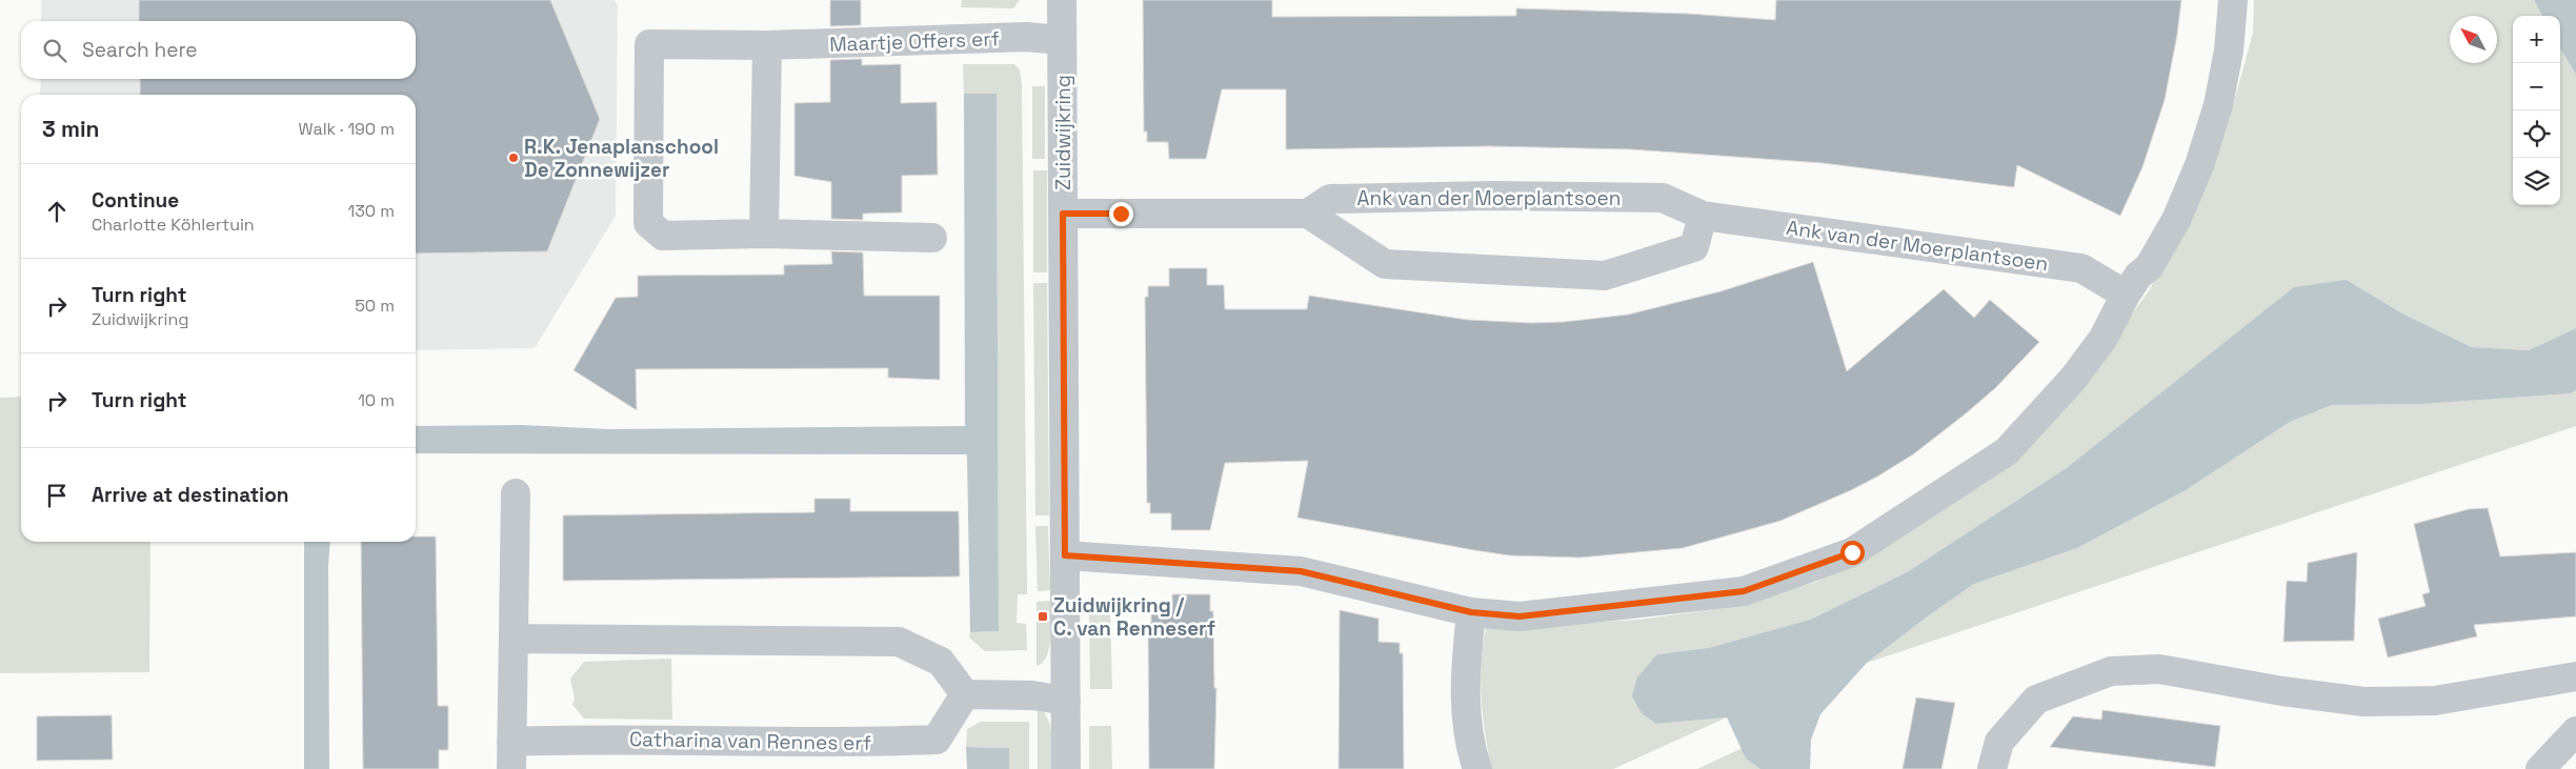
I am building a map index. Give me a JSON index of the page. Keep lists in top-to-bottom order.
{
  "streets": {
    "street": [
      "Maartje Offers erf",
      "Zuidwijkring",
      "Ank van der Moerplantsoen",
      "Catharina van Rennes erf"
    ]
  },
  "crossings": [
    ["Maartje Offers erf", "Zuidwijkring"]
  ],
  "places": {
    "other": ["R.K. Jenaplanschool De Zonnewijzer"],
    "transit": ["Zuidwijkring / C. van Renneserf"]
  },
  "north": "top left",
  "page": {
    "map_buttons": ["+", "−"],
    "search": "Search here",
    "heading": ["3 min", "Walk · 190 m"],
    "list": [
      ["Continue", "Charlotte Köhlertuin", "130 m"],
      ["Turn right", "Zuidwijkring", "50 m"],
      ["Turn right", "10 m"],
      "Arrive at destination"
    ]
  }
}
